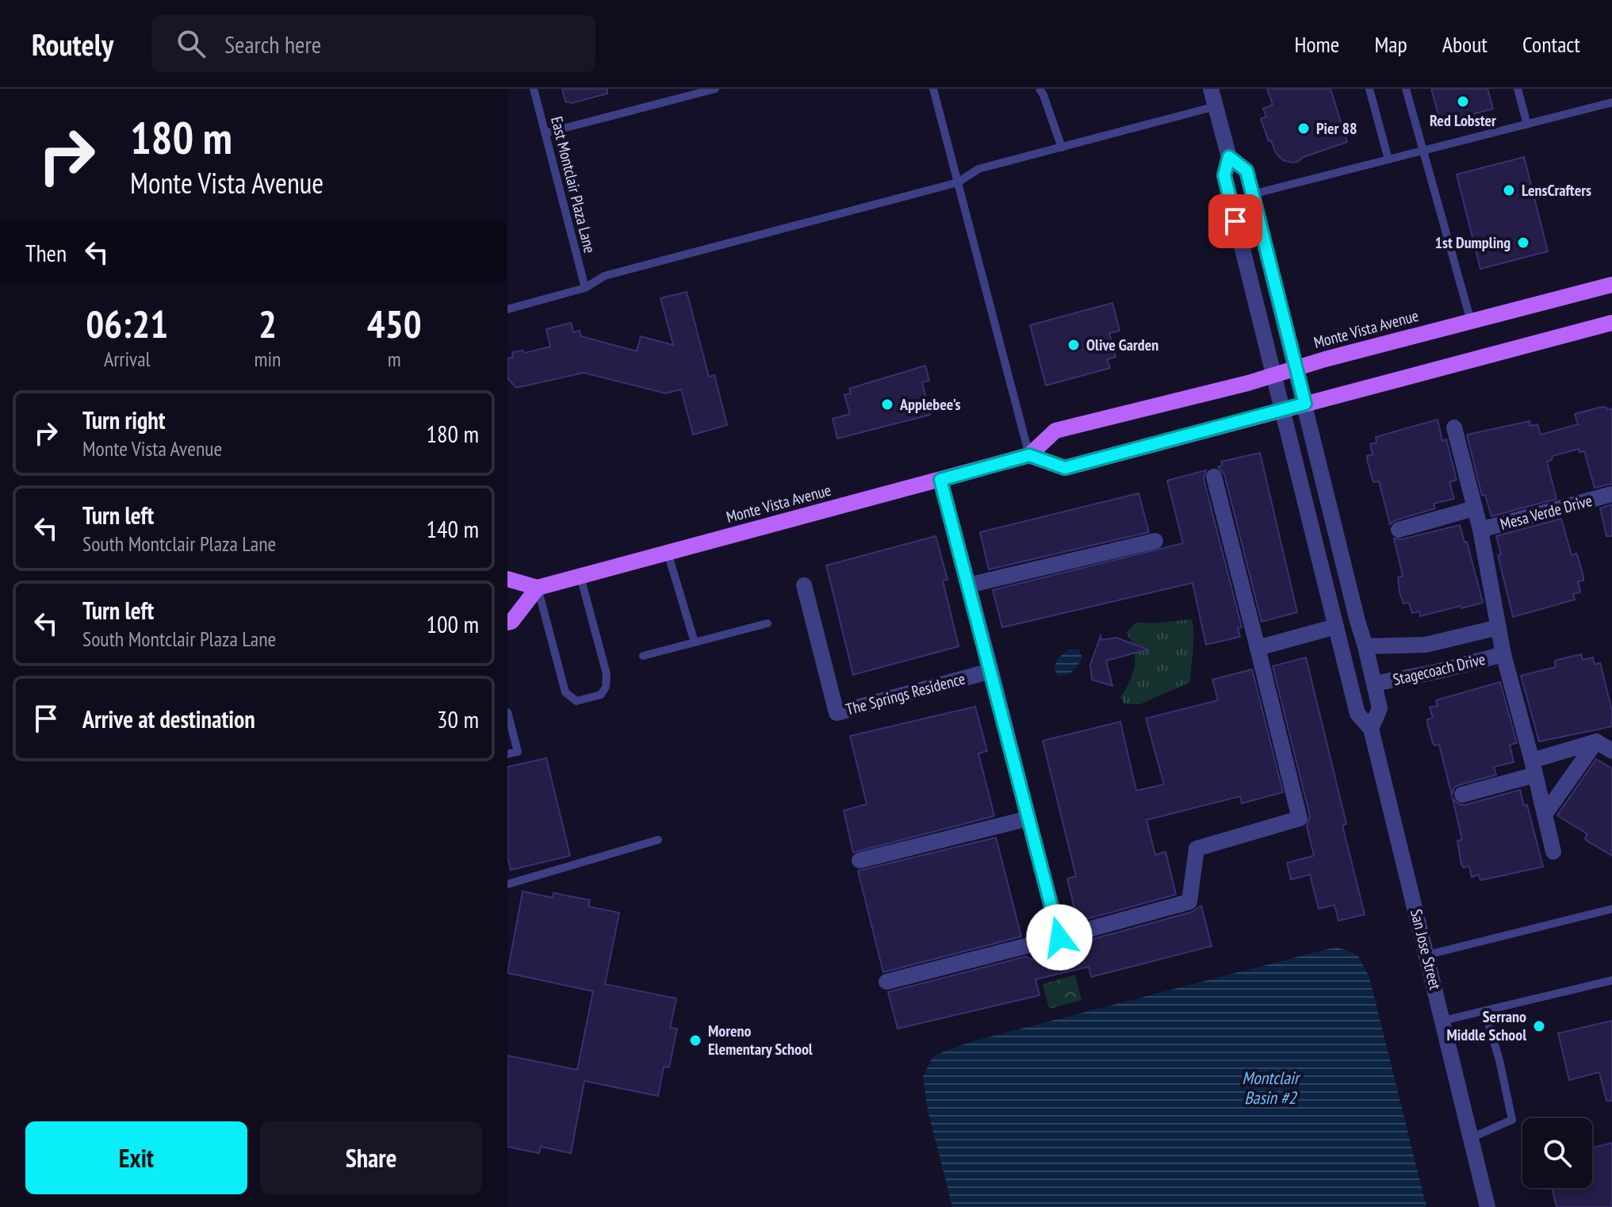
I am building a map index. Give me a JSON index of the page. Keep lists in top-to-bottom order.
{
  "streets": {
    "main road": ["Monte Vista Avenue"],
    "street": [
      "Mesa Verde Drive",
      "Stagecoach Drive",
      "The Springs Residence",
      "San Jose Street"
    ],
    "lane": ["East Montclair Plaza Lane"]
  },
  "crossings": [
    ["Monte Vista Avenue", "San Jose Street"],
    ["Mesa Verde Drive", "Stagecoach Drive"],
    ["Stagecoach Drive", "San Jose Street"]
  ],
  "water": ["Montclair Basin #2"],
  "places": [
    "Red Lobster",
    "Pier 88",
    "LensCrafters",
    "1st Dumpling",
    "Olive Garden",
    "Applebee's",
    "Serrano Middle School",
    "Moreno Elementary School"
  ],
  "page": {
    "header": "Routely",
    "search": "Search here",
    "nav": [
      "Home",
      "Map",
      "About",
      "Contact"
    ],
    "turn": ["180 m", "Monte Vista Avenue"],
    "then": "Then",
    "eta": [
      "06:21",
      "Arrival",
      "2",
      "min",
      "450",
      "m"
    ],
    "list": [
      {
        "name": "Turn right",
        "note": "Monte Vista Avenue",
        "value": "180 m"
      },
      {
        "name": "Turn left",
        "note": "South Montclair Plaza Lane",
        "value": "140 m"
      },
      {
        "name": "Turn left",
        "note": "South Montclair Plaza Lane",
        "value": "100 m"
      },
      {
        "name": "Arrive at destination",
        "value": "30 m"
      }
    ],
    "buttons": ["Exit", "Share"]
  }
}
